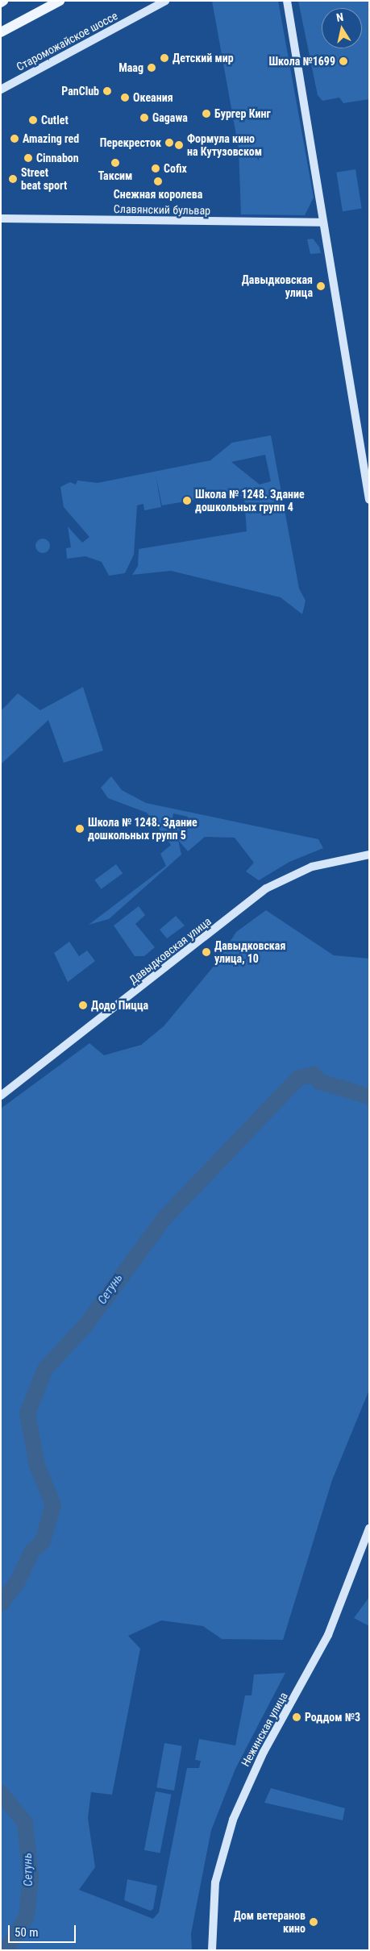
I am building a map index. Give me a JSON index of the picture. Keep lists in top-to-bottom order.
{
  "streets": {
    "street": [
      "Староможайское шоссе",
      "Славянский бульвар",
      "Давыдковская улица",
      "Нежинская улица"
    ]
  },
  "water": ["Сетунь"],
  "places": [
    "Детский мир",
    "Школа №1699",
    "Maag",
    "PanClub",
    "Океания",
    "Бургер Кинг",
    "Gagawa",
    "Cutlet",
    "Amazing red",
    "Перекресток",
    "Формула кино на Кутузовском",
    "Cinnabon",
    "Таксим",
    "Cofix",
    "Street beat sport",
    "Снежная королева",
    "Давыдковская улица",
    "Школа № 1248. Здание дошкольных групп 4",
    "Школа № 1248. Здание дошкольных групп 5",
    "Давыдковская улица, 10",
    "Додо Пицца",
    "Роддом №3",
    "Дом ветеранов кино"
  ],
  "scale_bar": "50 m",
  "north": "top"
}
